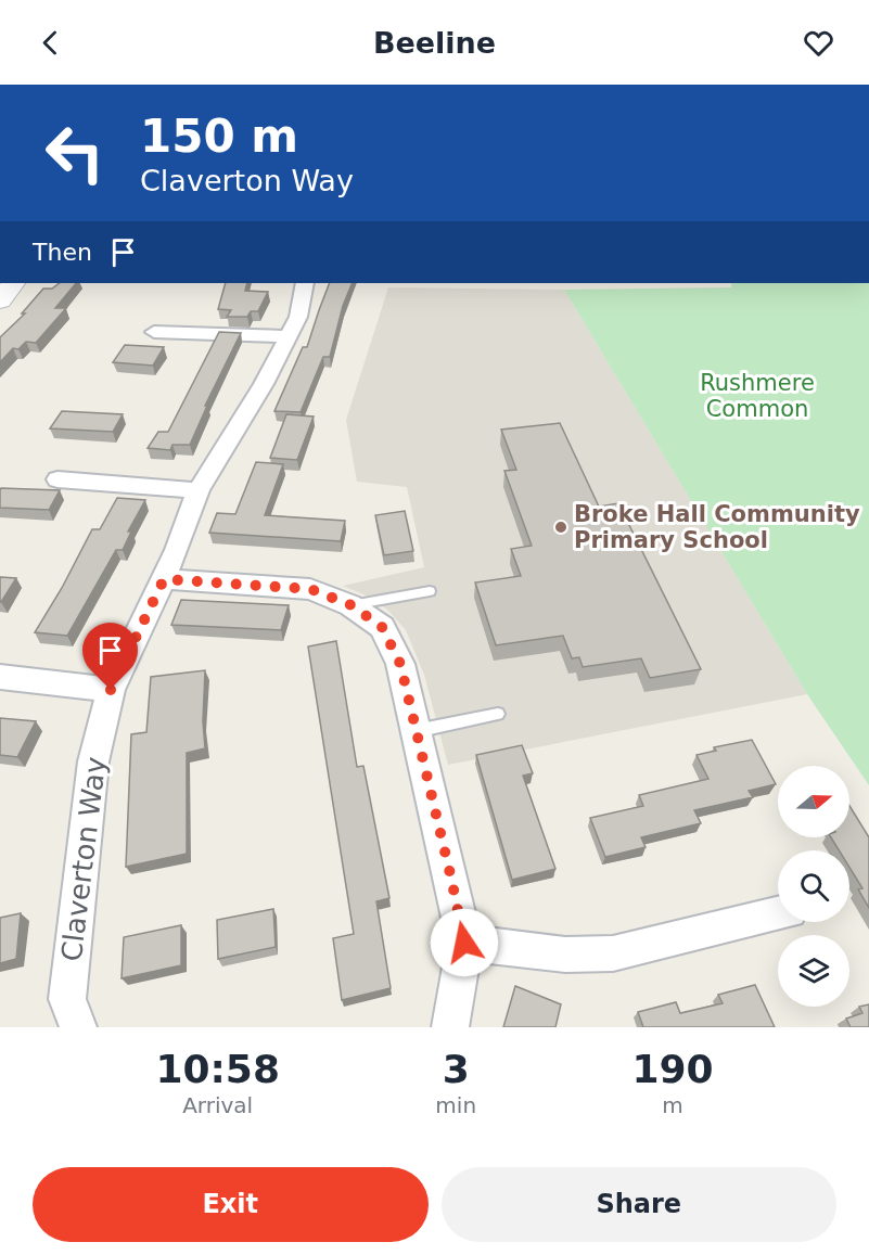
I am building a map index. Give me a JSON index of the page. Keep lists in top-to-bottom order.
{
  "streets": {
    "street": ["Claverton Way"]
  },
  "parks": ["Rushmere Common"],
  "places": ["Broke Hall Community Primary School"],
  "north": "right",
  "page": {
    "header": "Beeline",
    "turn": ["150 m", "Claverton Way"],
    "then": "Then",
    "eta": [
      "10:58",
      "Arrival",
      "3",
      "min",
      "190",
      "m"
    ],
    "buttons": ["Exit", "Share"]
  }
}
